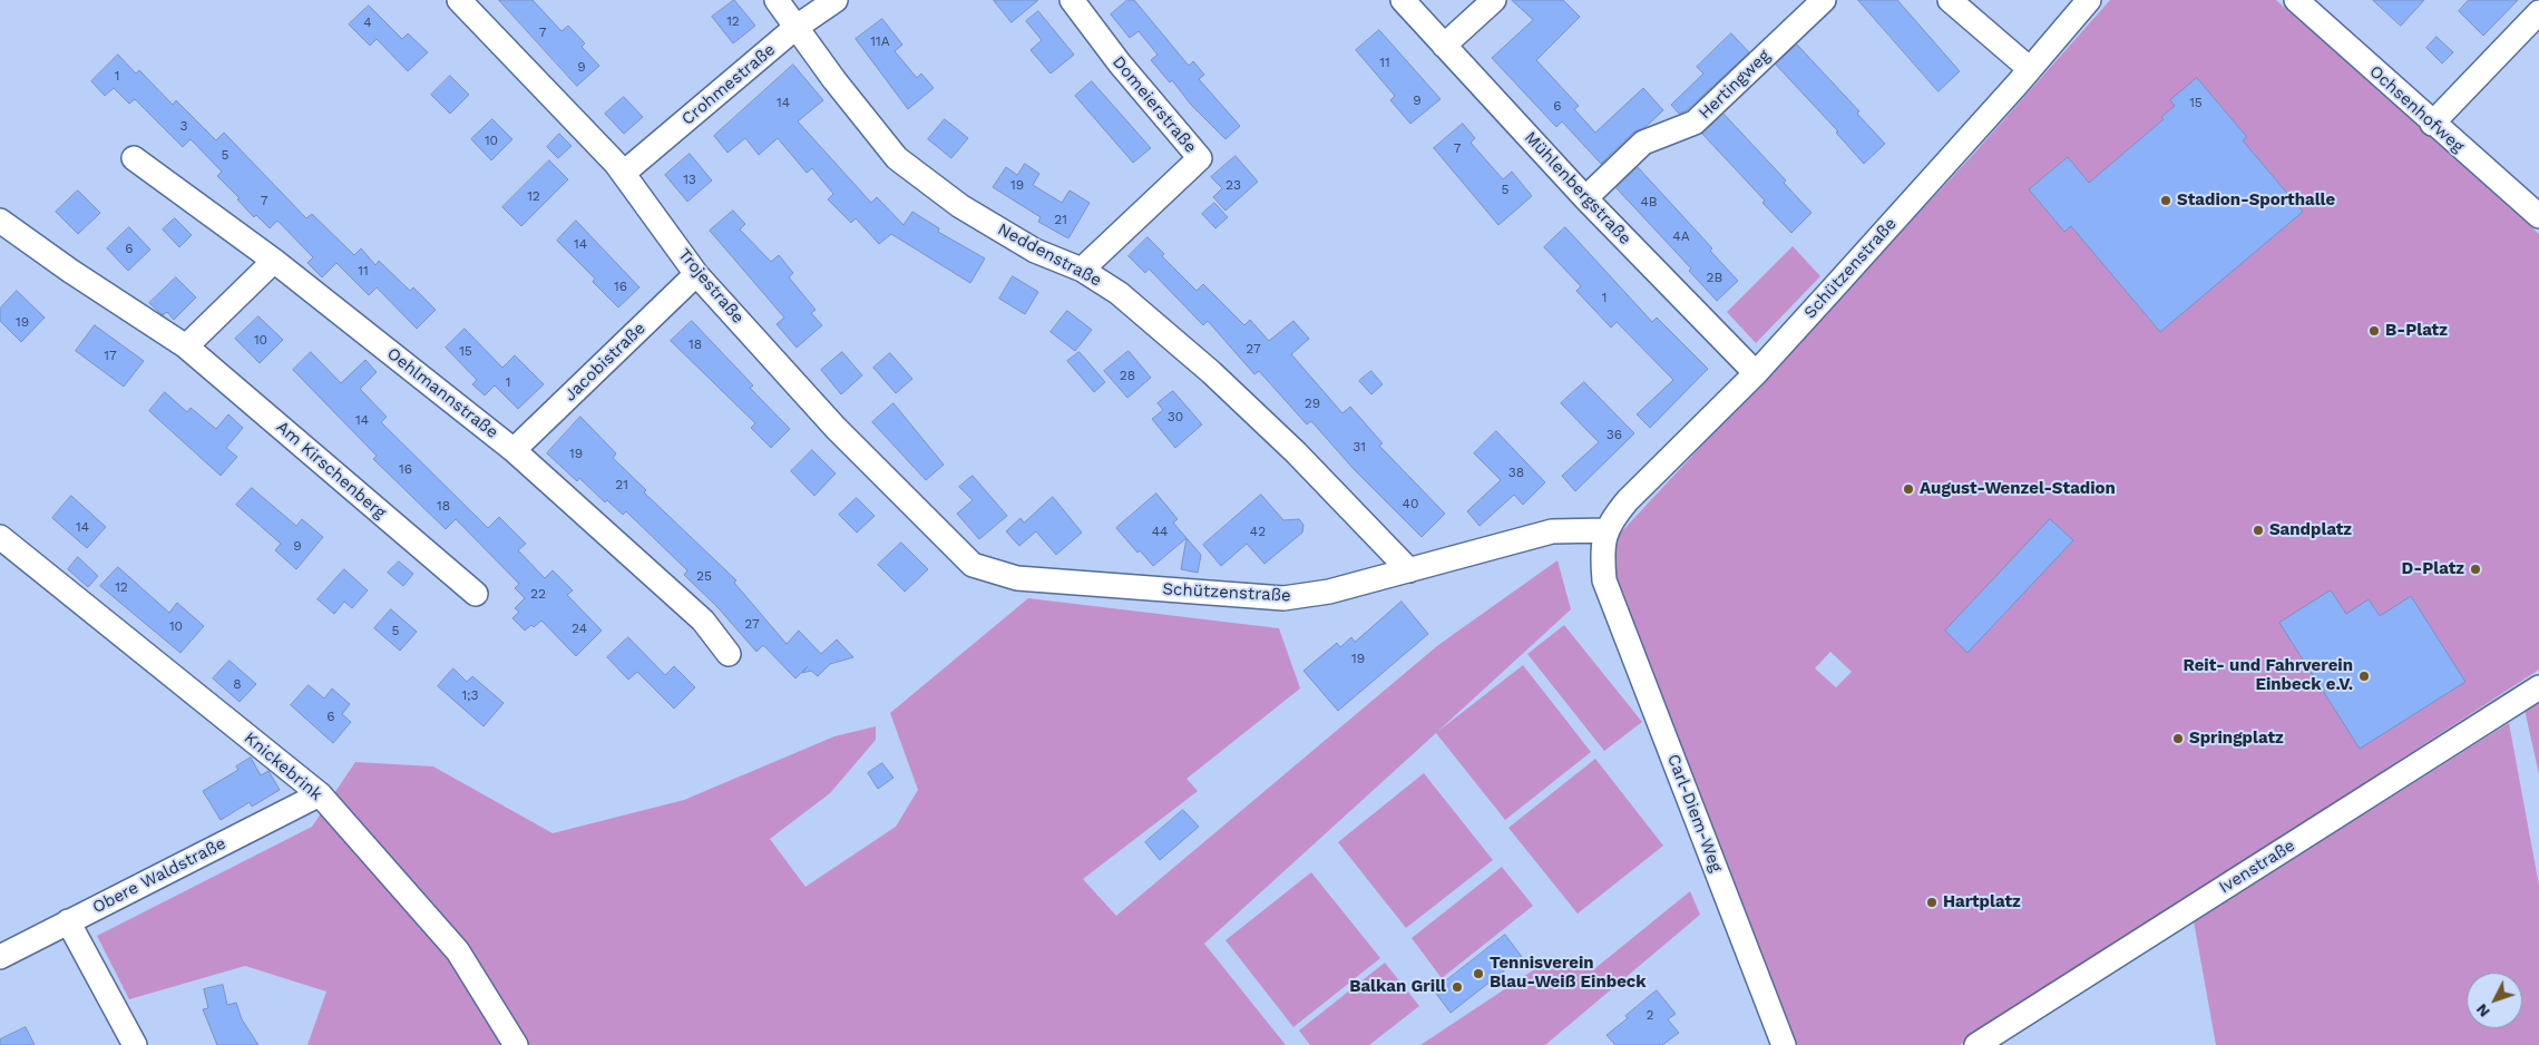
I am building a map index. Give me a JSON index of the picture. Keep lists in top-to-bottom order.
{
  "streets": {
    "street": [
      "Crohmestraße",
      "Hertingweg",
      "Domeierstraße",
      "Ochsenhofweg",
      "Mühlenbergstraße",
      "Neddenstraße",
      "Schützenstraße",
      "Trojestraße",
      "Jacobistraße",
      "Oehlmannstraße",
      "Am Kirschenberg",
      "Knickebrink",
      "Carl-Diem-Weg",
      "Ivenstraße",
      "Obere Waldstraße"
    ]
  },
  "crossings": [
    ["Crohmestraße", "Neddenstraße"],
    ["Crohmestraße", "Trojestraße"],
    ["Hertingweg", "Mühlenbergstraße"],
    ["Domeierstraße", "Neddenstraße"],
    ["Mühlenbergstraße", "Schützenstraße"],
    ["Neddenstraße", "Schützenstraße"],
    ["Schützenstraße", "Trojestraße"],
    ["Schützenstraße", "Carl-Diem-Weg"],
    ["Trojestraße", "Jacobistraße"],
    ["Jacobistraße", "Oehlmannstraße"],
    ["Knickebrink", "Obere Waldstraße"]
  ],
  "places": [
    "Stadion-Sporthalle",
    "B-Platz",
    "August-Wenzel-Stadion",
    "Sandplatz",
    "D-Platz",
    "Reit- und Fahrverein Einbeck e.V.",
    "Springplatz",
    "Hartplatz",
    "Tennisverein Blau-Weiß Einbeck",
    "Balkan Grill"
  ],
  "house_numbers": [
    "12",
    "4",
    "7",
    "11A",
    "11",
    "9",
    "1",
    "9",
    "14",
    "15",
    "6",
    "3",
    "10",
    "7",
    "5",
    "13",
    "19",
    "23",
    "5",
    "12",
    "7",
    "4B",
    "21",
    "4A",
    "14",
    "6",
    "11",
    "2B",
    "16",
    "1",
    "19",
    "10",
    "18",
    "27",
    "15",
    "17",
    "28",
    "1",
    "29",
    "30",
    "14",
    "36",
    "31",
    "19",
    "16",
    "38",
    "21",
    "40",
    "18",
    "14",
    "44",
    "42",
    "9",
    "25",
    "12",
    "22",
    "27",
    "10",
    "24",
    "5",
    "19",
    "8",
    "1;3",
    "6",
    "2"
  ],
  "north": "bottom left"
}
